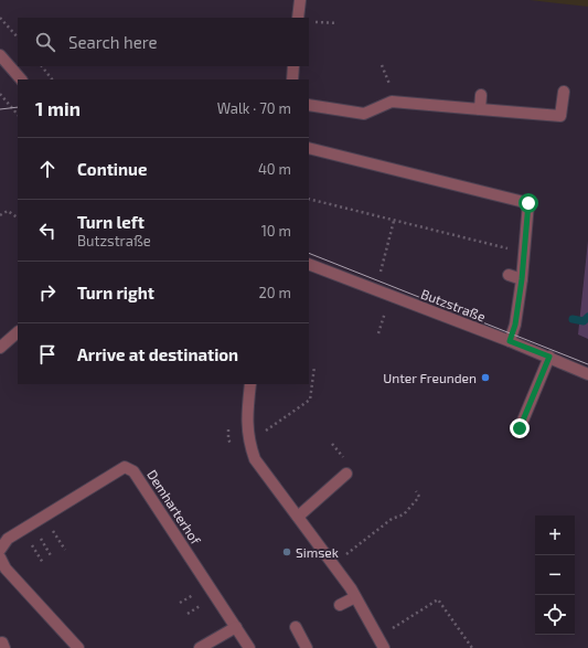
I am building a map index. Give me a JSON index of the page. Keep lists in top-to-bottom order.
{
  "streets": {
    "street": ["Butzstraße", "Demharterhof"]
  },
  "places": ["Unter Freunden", "Simsek"],
  "page": {
    "search": "Search here",
    "heading": ["1 min", "Walk · 70 m"],
    "list": [
      ["Continue", "40 m"],
      ["Turn left", "Butzstraße", "10 m"],
      ["Turn right", "20 m"],
      "Arrive at destination"
    ],
    "map_buttons": ["+", "−"]
  }
}
